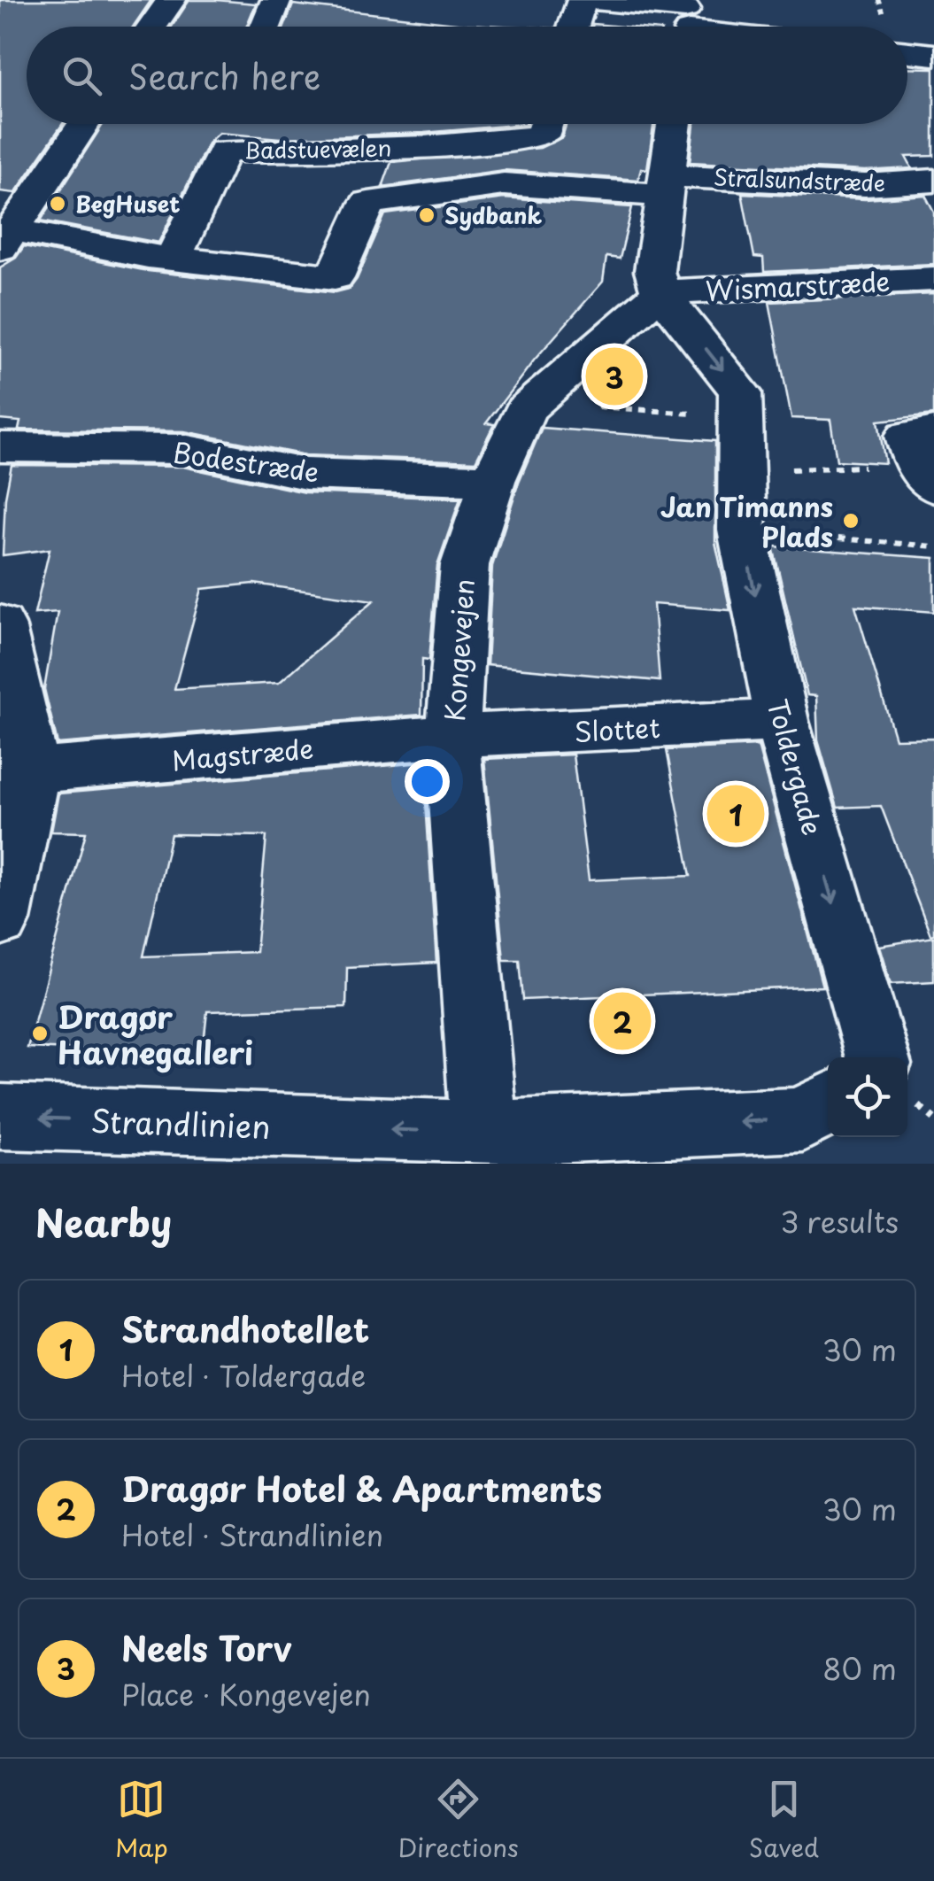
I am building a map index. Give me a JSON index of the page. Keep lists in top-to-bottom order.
{
  "streets": {
    "street": [
      "Badstuevælen",
      "Stralsundstræde",
      "Wismarstræde",
      "Bodestræde",
      "Kongevejen",
      "Slottet",
      "Magstræde",
      "Toldergade",
      "Strandlinien"
    ]
  },
  "crossings": [
    ["Badstuevælen", "Stralsundstræde"],
    ["Wismarstræde", "Kongevejen"],
    ["Bodestræde", "Kongevejen"],
    ["Kongevejen", "Slottet"],
    ["Kongevejen", "Magstræde"],
    ["Kongevejen", "Strandlinien"],
    ["Slottet", "Magstræde"],
    ["Slottet", "Toldergade"]
  ],
  "one_way": ["Toldergade", "Strandlinien"],
  "places": [
    "BegHuset",
    "Sydbank",
    "Jan Timanns Plads",
    "Dragør Havnegalleri"
  ],
  "page": {
    "search": "Search here",
    "pins": ["3", "1", "2"],
    "heading": ["Nearby", "3 results"],
    "list": [
      {
        "mark": "1",
        "name": "Strandhotellet",
        "note": "Hotel · Toldergade",
        "value": "30 m"
      },
      {
        "mark": "2",
        "name": "Dragør Hotel & Apartments",
        "note": "Hotel · Strandlinien",
        "value": "30 m"
      },
      {
        "mark": "3",
        "name": "Neels Torv",
        "note": "Place · Kongevejen",
        "value": "80 m"
      }
    ],
    "nav": ["Map", "Directions", "Saved"]
  }
}
